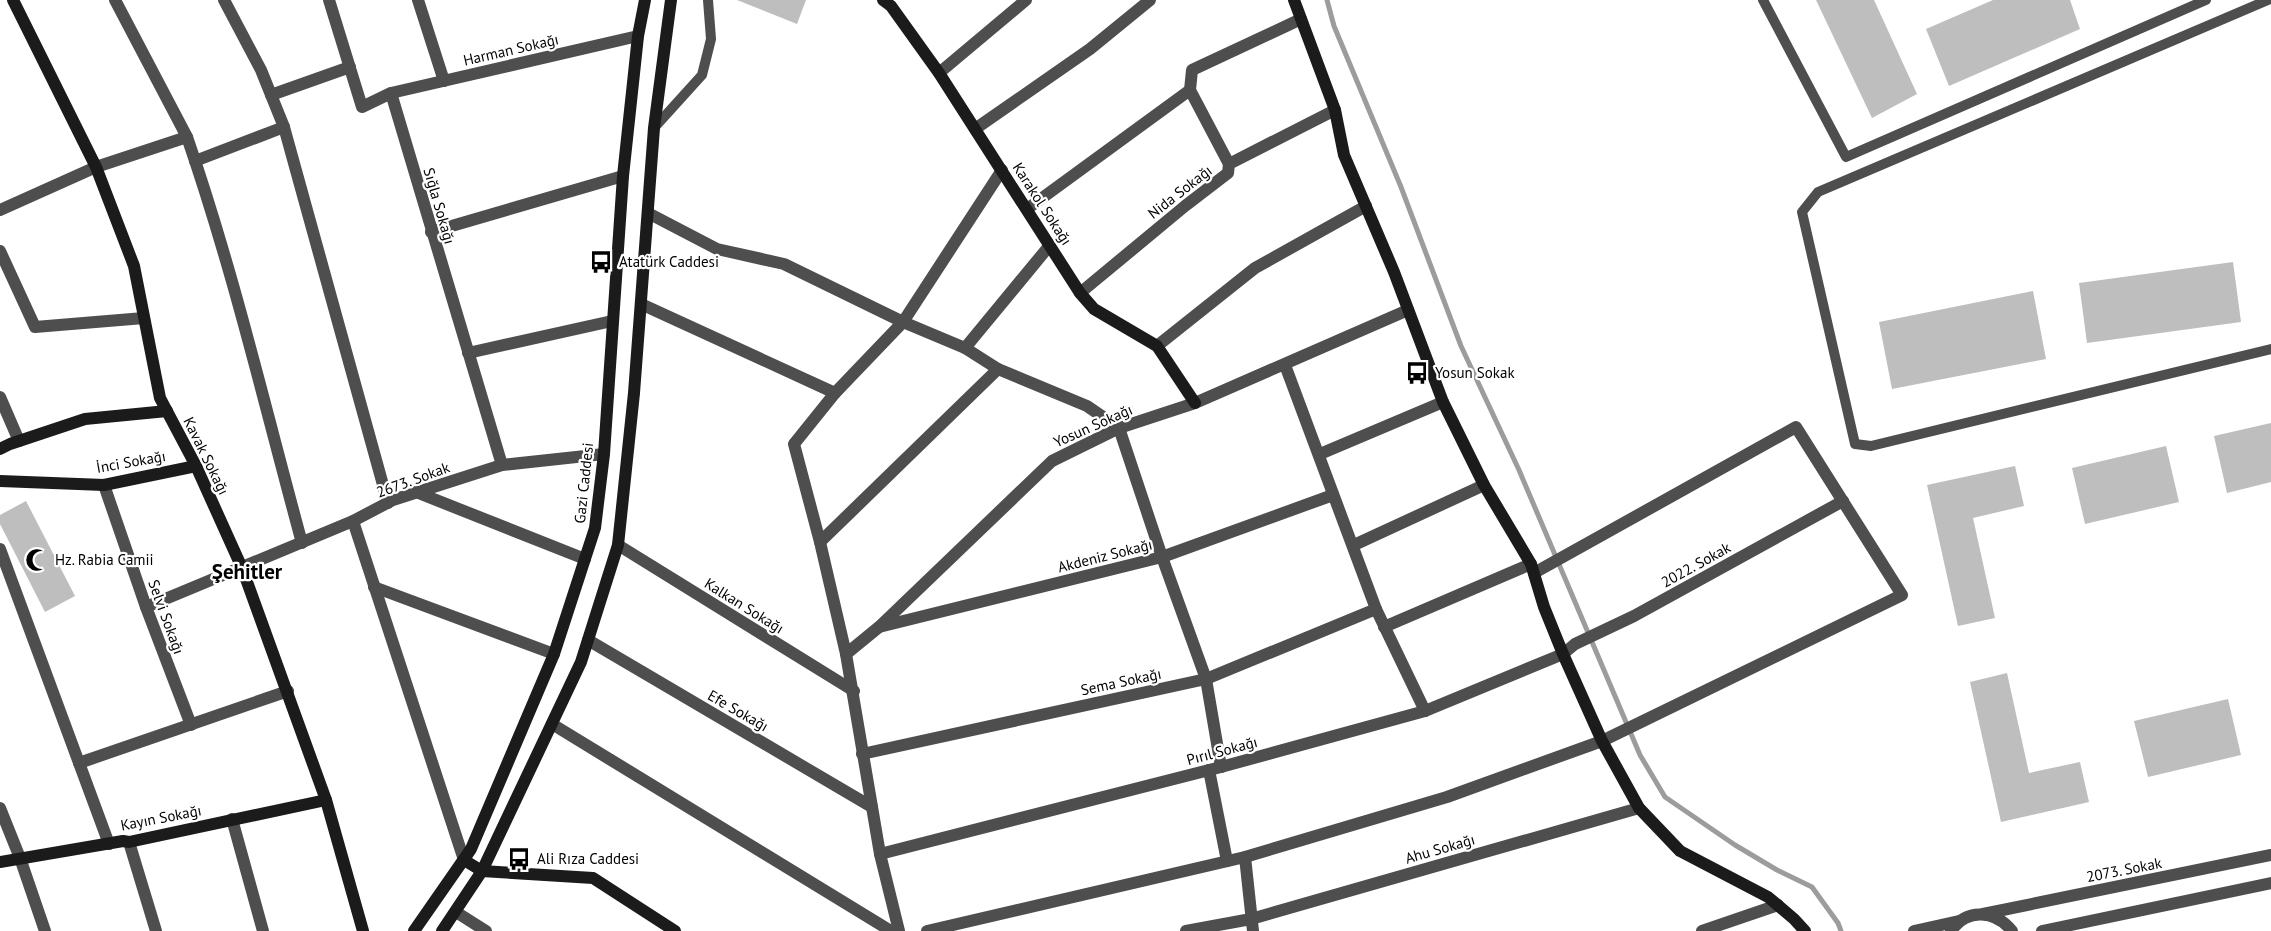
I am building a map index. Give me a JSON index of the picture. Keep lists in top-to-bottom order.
{
  "streets": {
    "street": [
      "Harman Sokağı",
      "Nida Sokağı",
      "Karakol Sokağı",
      "Sığla Sokağı",
      "Yosun Sokağı",
      "Kavak Sokağı",
      "İnci Sokağı",
      "2673. Sokak",
      "Gazi Caddesi",
      "Akdeniz Sokağı",
      "2022. Sokak",
      "Kalkan Sokağı",
      "Selvi Sokağı",
      "Sema Sokağı",
      "Efe Sokağı",
      "Pırıl Sokağı",
      "Kayın Sokağı",
      "Ahu Sokağı",
      "2073. Sokak"
    ]
  },
  "crossings": [
    ["Harman Sokağı", "Sığla Sokağı"],
    ["Harman Sokağı", "Gazi Caddesi"],
    ["Nida Sokağı", "Karakol Sokağı"],
    ["Karakol Sokağı", "Yosun Sokağı"],
    ["Sığla Sokağı", "2673. Sokak"],
    ["Yosun Sokağı", "Akdeniz Sokağı"],
    ["Kavak Sokağı", "İnci Sokağı"],
    ["Kavak Sokağı", "2673. Sokak"],
    ["Kavak Sokağı", "Kayın Sokağı"],
    ["İnci Sokağı", "Selvi Sokağı"],
    ["2673. Sokak", "Gazi Caddesi"],
    ["2673. Sokak", "Selvi Sokağı"],
    ["2022. Sokak", "Pırıl Sokağı"]
  ],
  "districts": ["Şehitler"],
  "places": {
    "bus stop": ["Atatürk Caddesi", "Yosun Sokak", "Ali Rıza Caddesi"],
    "mosque": ["Hz. Rabia Camii"]
  }
}
